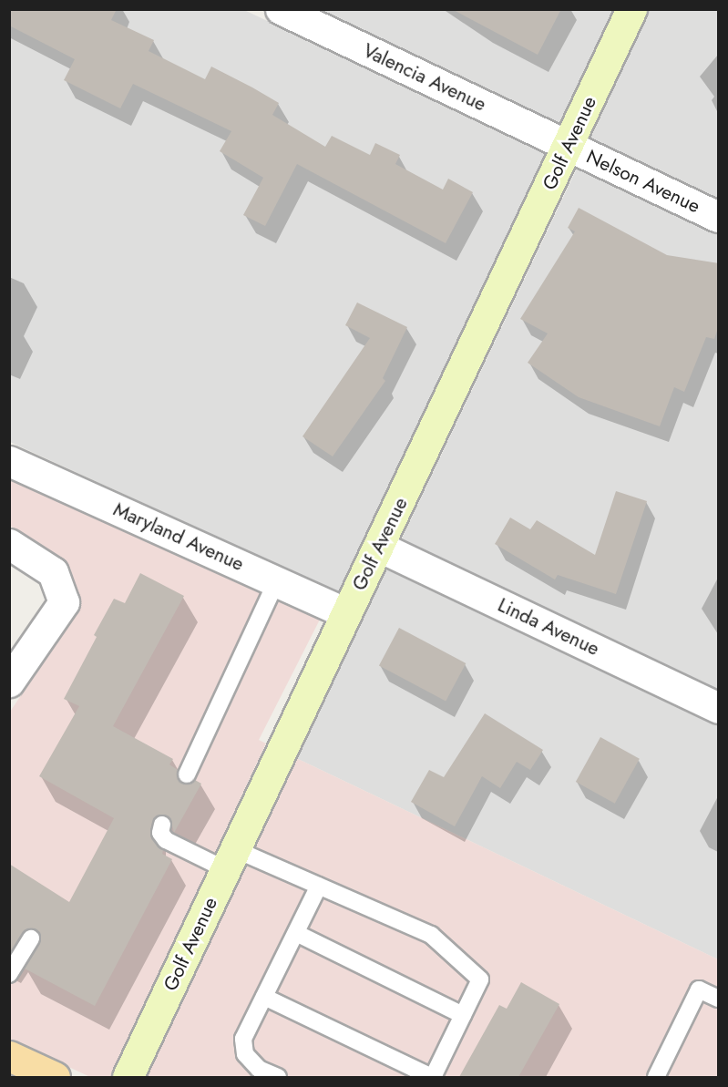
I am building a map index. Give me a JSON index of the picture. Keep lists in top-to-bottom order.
{
  "streets": {
    "street": [
      "Valencia Avenue",
      "Golf Avenue",
      "Nelson Avenue",
      "Maryland Avenue",
      "Linda Avenue"
    ]
  },
  "crossings": [
    ["Valencia Avenue", "Golf Avenue"],
    ["Valencia Avenue", "Nelson Avenue"],
    ["Golf Avenue", "Nelson Avenue"],
    ["Golf Avenue", "Maryland Avenue"],
    ["Golf Avenue", "Linda Avenue"]
  ]
}
